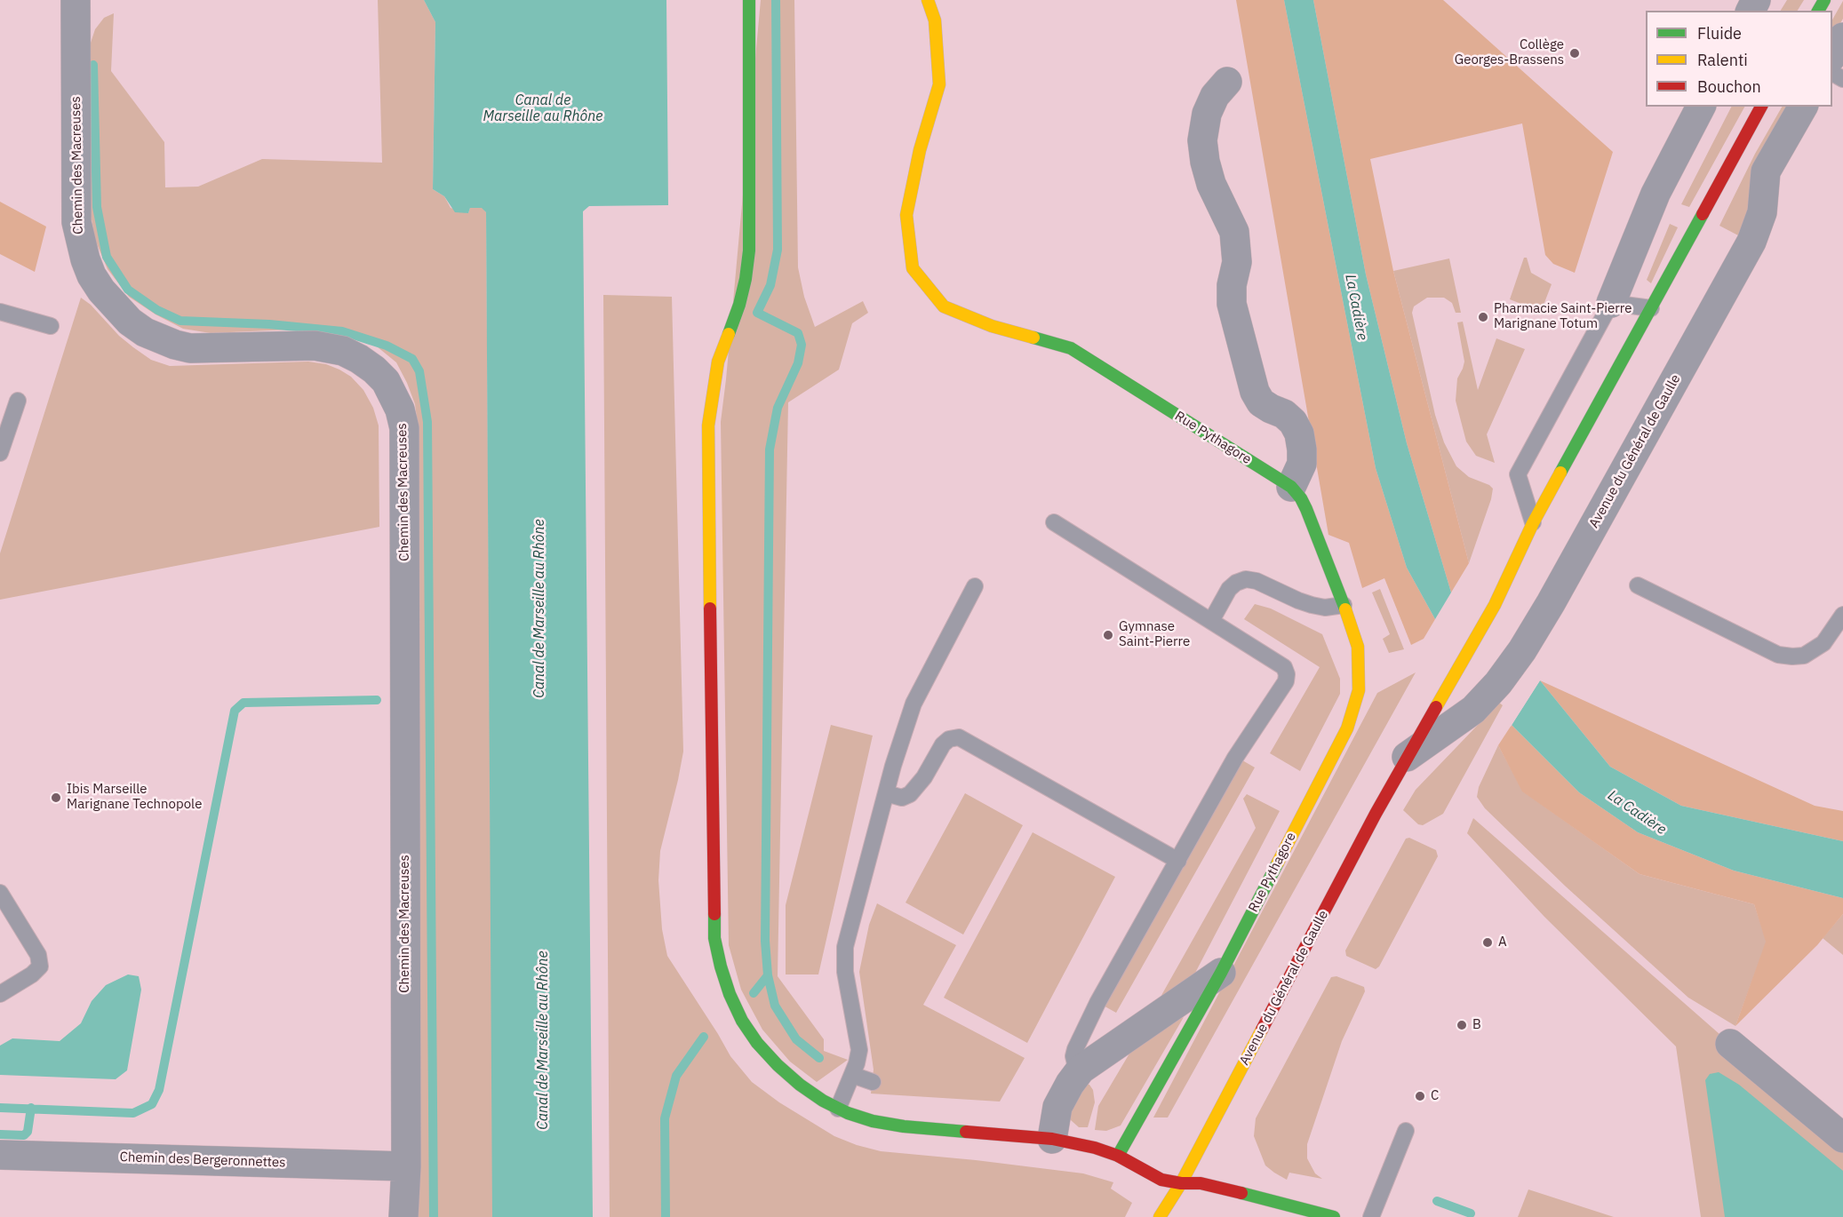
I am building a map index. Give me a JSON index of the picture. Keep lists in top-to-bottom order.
{
  "streets": {
    "street": [
      "Chemin des Macreuses",
      "Rue Pythagore",
      "Avenue du Général de Gaulle",
      "Chemin des Bergeronnettes"
    ]
  },
  "crossings": [
    ["Chemin des Macreuses", "Chemin des Bergeronnettes"]
  ],
  "water": ["Canal de Marseille au Rhône", "La Cadière"],
  "places": [
    "Collège Georges-Brassens",
    "Pharmacie Saint-Pierre Marignane Totum",
    "Gymnase Saint-Pierre",
    "Ibis Marseille Marignane Technopole",
    "A",
    "B",
    "C"
  ],
  "legend": ["Fluide", "Ralenti", "Bouchon"]
}
